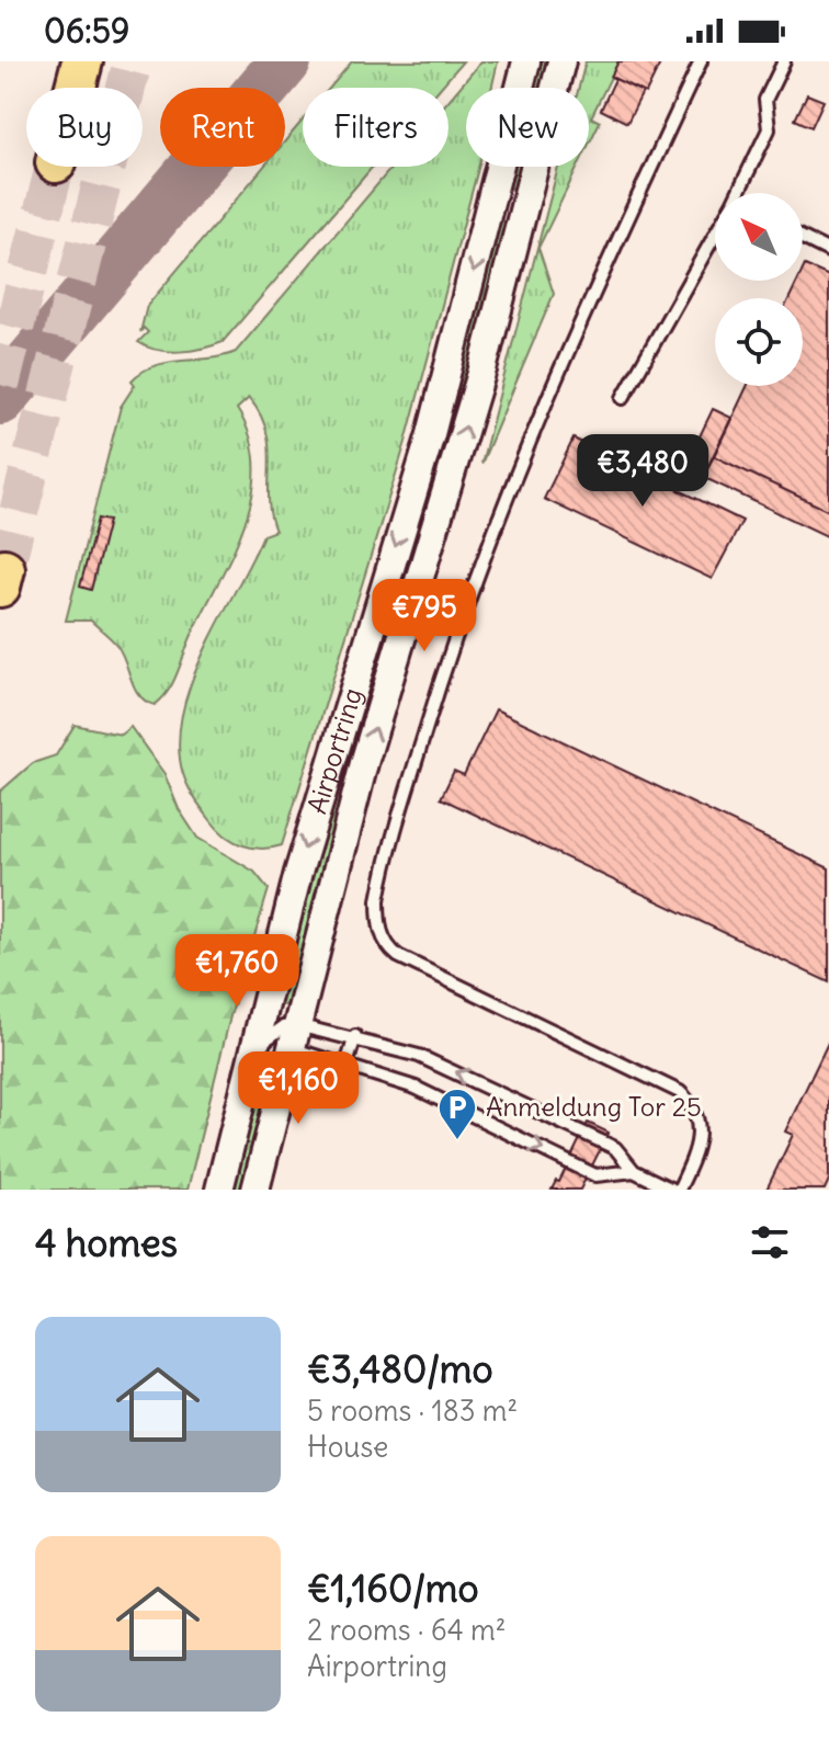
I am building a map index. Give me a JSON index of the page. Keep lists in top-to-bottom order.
{
  "streets": {
    "street": ["Airportring"]
  },
  "places": {
    "parking": ["Anmeldung Tor 25"]
  },
  "north": "top left",
  "page": {
    "status": "06:59",
    "chip": [
      "Buy",
      "Rent",
      "Filters",
      "New"
    ],
    "price": [
      "€3,480",
      "€795",
      "€1,760",
      "€1,160"
    ],
    "heading": "4 homes",
    "list": [
      {
        "name": "€3,480/mo",
        "note": "5 rooms · 183 m² · House"
      },
      {
        "name": "€1,160/mo",
        "note": "2 rooms · 64 m² · Airportring"
      }
    ]
  }
}
